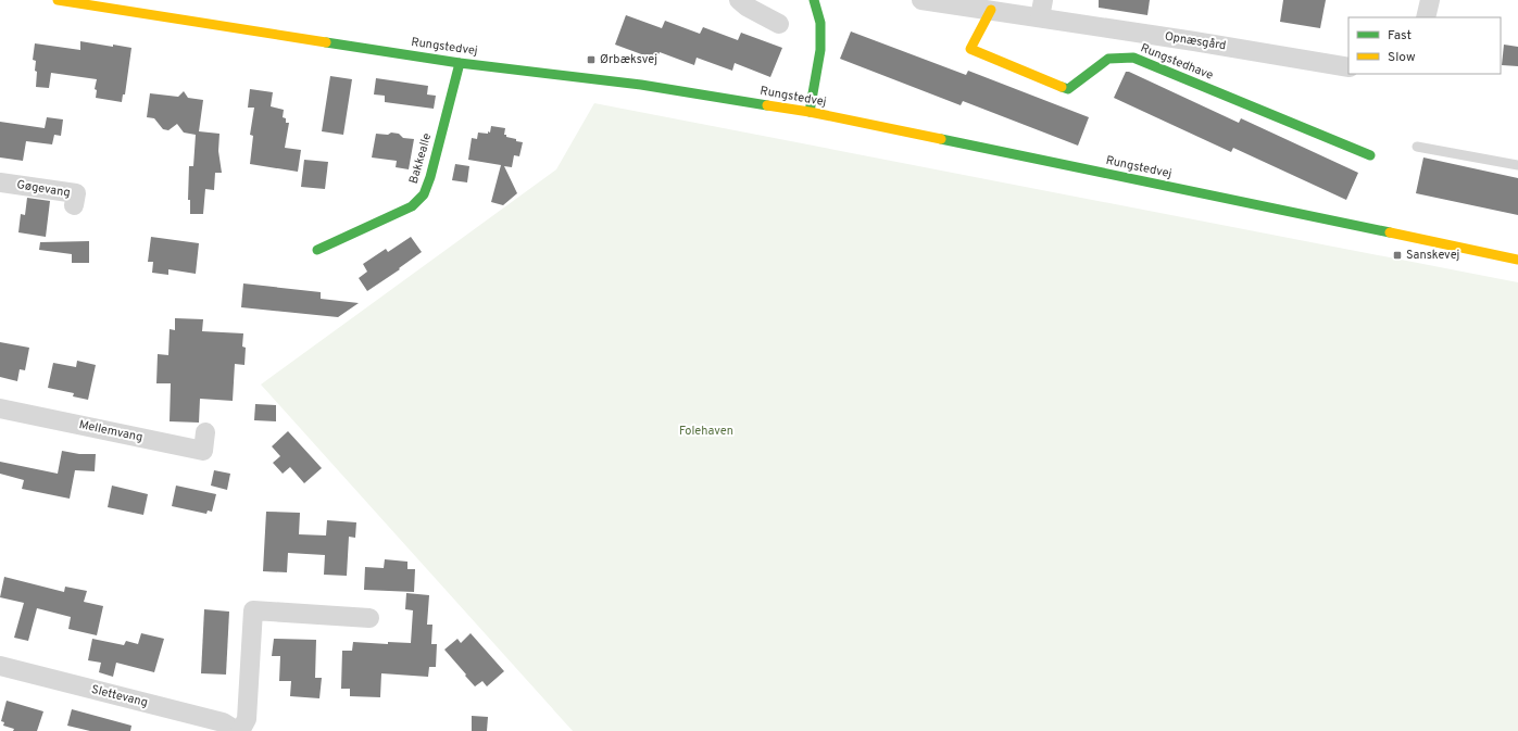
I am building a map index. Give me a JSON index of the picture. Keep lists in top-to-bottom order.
{
  "streets": {
    "main road": ["Rungstedvej", "Rungstedhave", "Bakkealle"],
    "street": [
      "Opnæsgård",
      "Gøgevang",
      "Mellemvang",
      "Slettevang"
    ]
  },
  "crossings": [
    ["Opnæsgård", "Rungstedhave"],
    ["Rungstedvej", "Bakkealle"]
  ],
  "parks": ["Folehaven"],
  "places": {
    "transit": ["Ørbæksvej", "Sanskevej"]
  },
  "legend": ["Fast", "Slow"]
}
